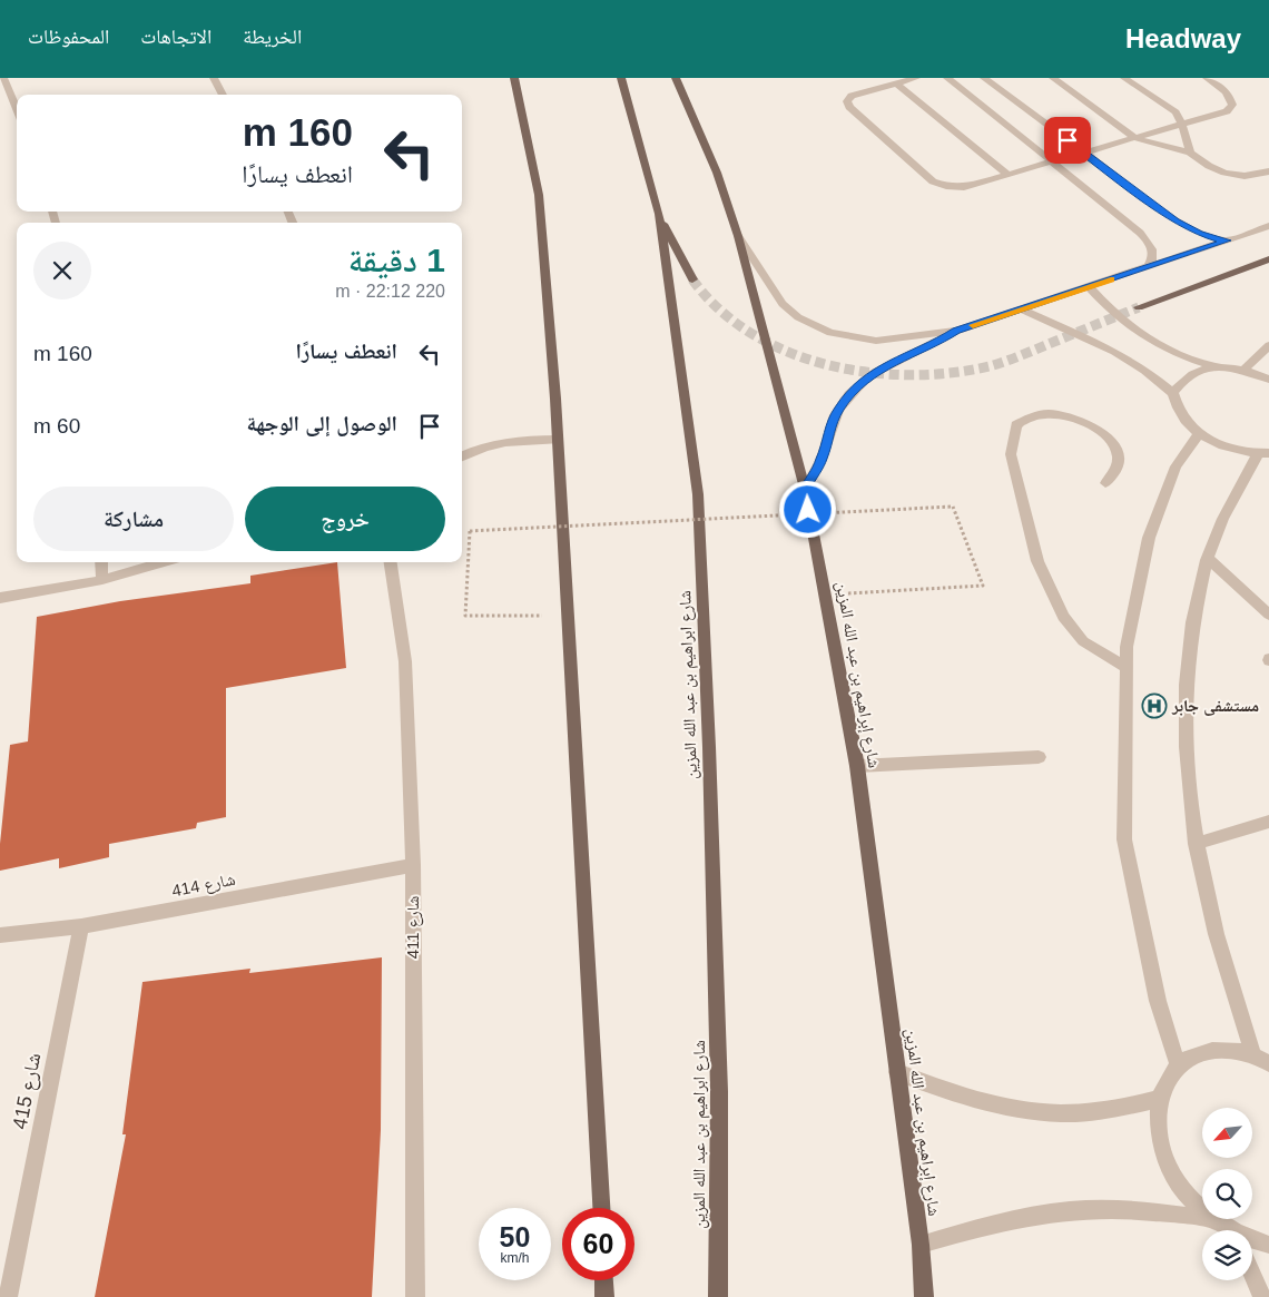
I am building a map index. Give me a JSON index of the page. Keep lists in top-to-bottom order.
{
  "streets": {
    "main road": ["شارع إبراهيم بن عبد الله المزين", "شارع ابراهيم بن عبد الله المزين"],
    "street": ["شارع 414", "شارع 411", "شارع 415"]
  },
  "crossings": [
    ["شارع 414", "شارع 411"],
    ["شارع 414", "شارع 415"]
  ],
  "places": {
    "hospital": ["مستشفى جابر"]
  },
  "north": "bottom left",
  "page": {
    "header": "Headway",
    "nav": ["الخريطة", "الاتجاهات", "المحفوظات"],
    "turn": ["160 m", "انعطف يسارًا"],
    "heading": ["1 دقيقة", "220 m · 22:12"],
    "list": [
      {
        "name": "انعطف يسارًا",
        "value": "160 m"
      },
      {
        "name": "الوصول إلى الوجهة",
        "value": "60 m"
      }
    ],
    "buttons": ["خروج", "مشاركة"],
    "speed": "50 km/h",
    "limit": "60"
  }
}
